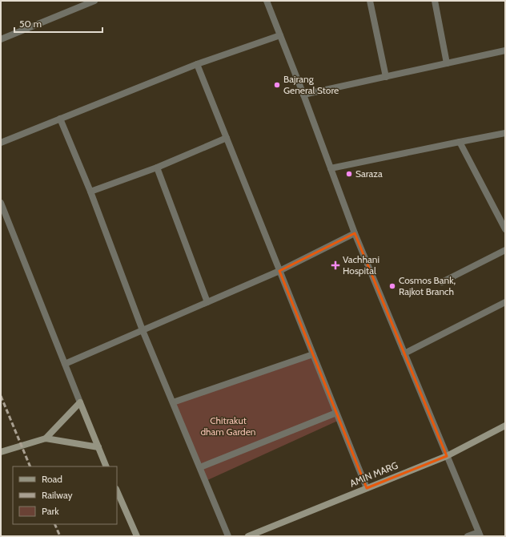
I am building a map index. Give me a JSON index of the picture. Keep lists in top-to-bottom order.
{
  "streets": {
    "main road": ["AMIN MARG"]
  },
  "parks": ["Chitrakut dham Garden"],
  "places": {
    "other": ["Bajrang General Store", "Saraza", "Cosmos Bank, Rajkot Branch"],
    "health": ["Vachhani Hospital"]
  },
  "legend": ["Road", "Railway", "Park"],
  "scale_bar": "50 m"
}
